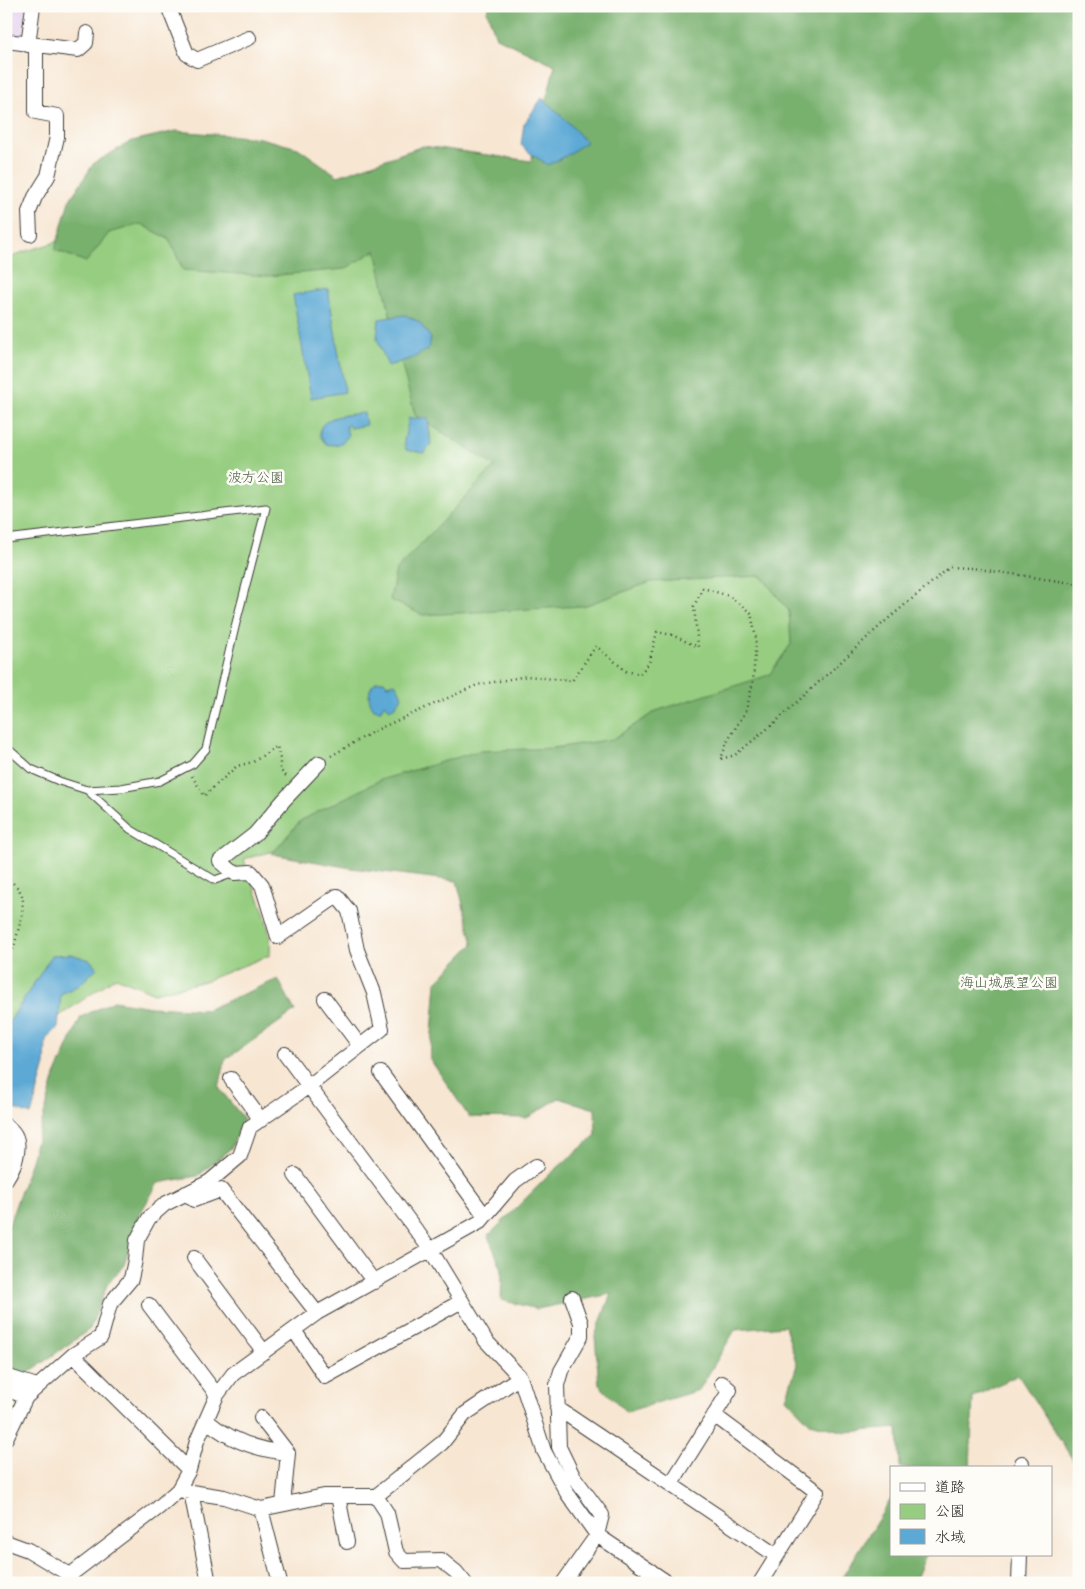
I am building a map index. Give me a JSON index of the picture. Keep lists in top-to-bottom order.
{
  "parks": ["波方公園", "海山城展望公園"],
  "legend": ["道路", "公園", "水域"]
}
